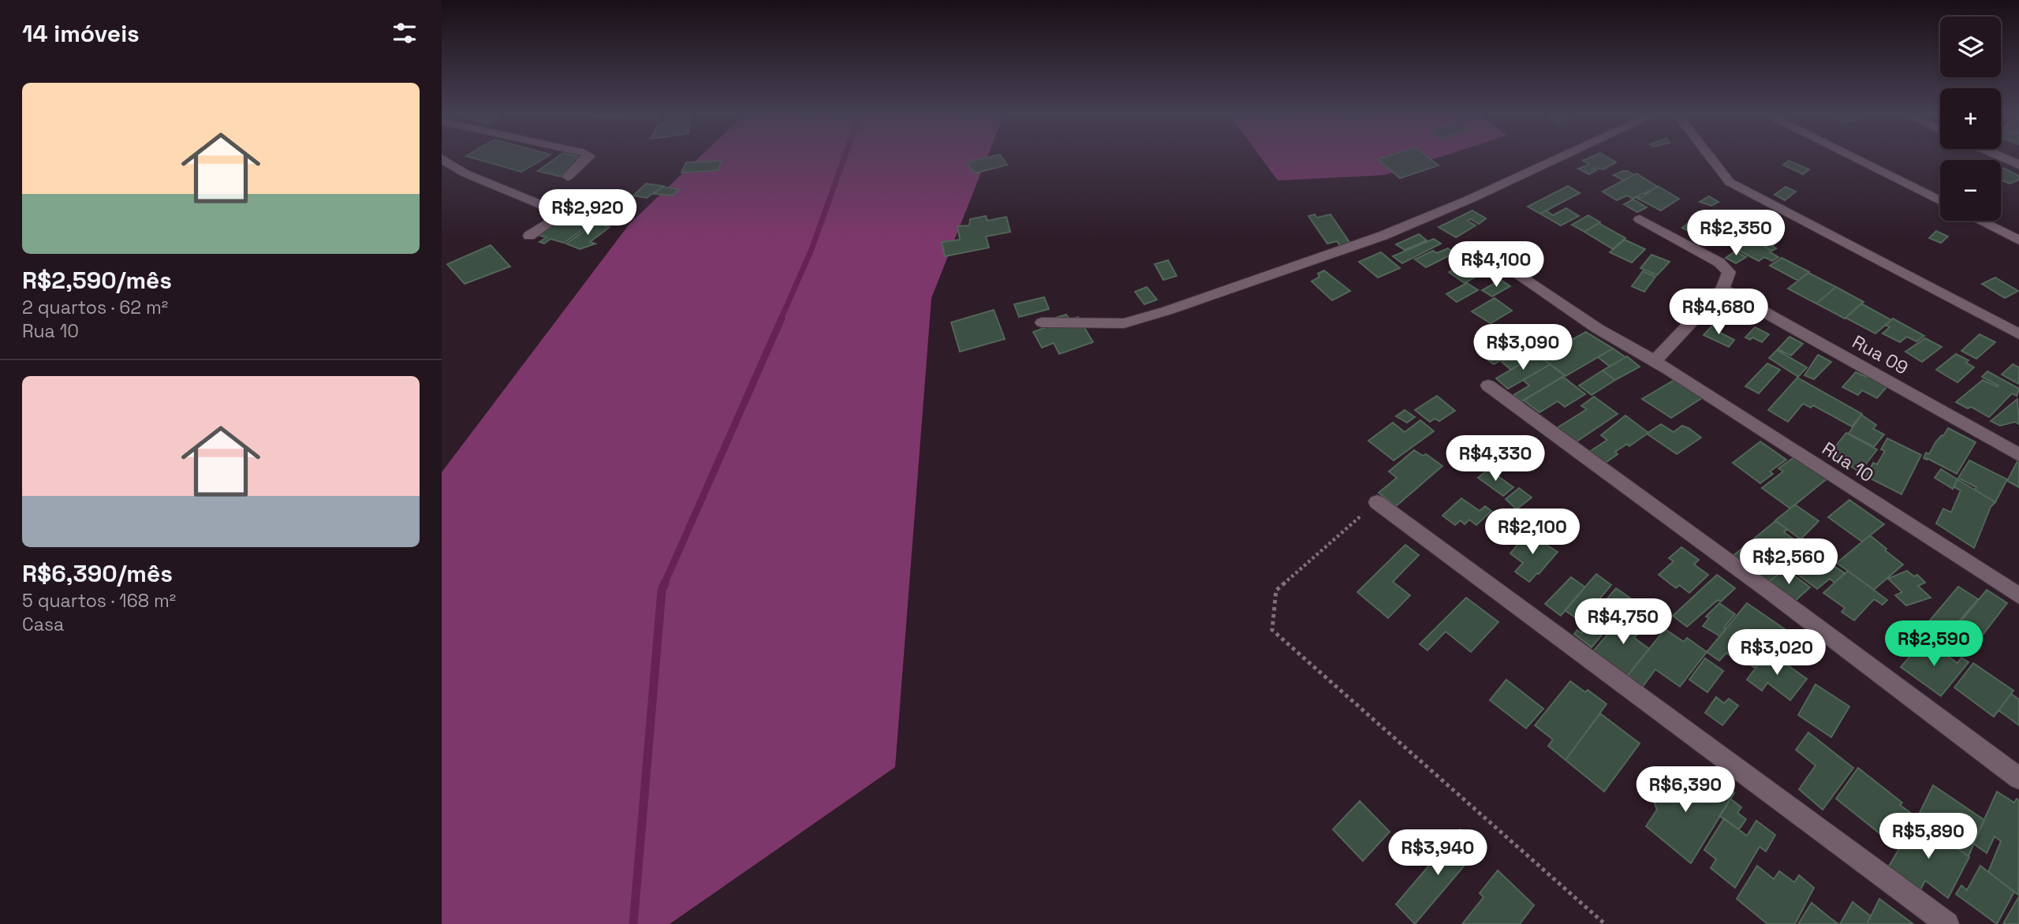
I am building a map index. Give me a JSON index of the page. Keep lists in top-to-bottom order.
{
  "streets": {
    "street": ["Rua 09", "Rua 10"]
  },
  "page": {
    "heading": "14 imóveis",
    "map_buttons": ["+", "−"],
    "list": [
      {
        "name": "R$2,590/mês",
        "note": "2 quartos · 62 m² · Rua 10"
      },
      {
        "name": "R$6,390/mês",
        "note": "5 quartos · 168 m² · Casa"
      }
    ],
    "price": [
      "R$2,920",
      "R$2,350",
      "R$4,100",
      "R$4,680",
      "R$3,090",
      "R$4,330",
      "R$2,100",
      "R$2,560",
      "R$4,750",
      "R$2,590",
      "R$3,020",
      "R$6,390",
      "R$5,890",
      "R$3,940"
    ]
  }
}
